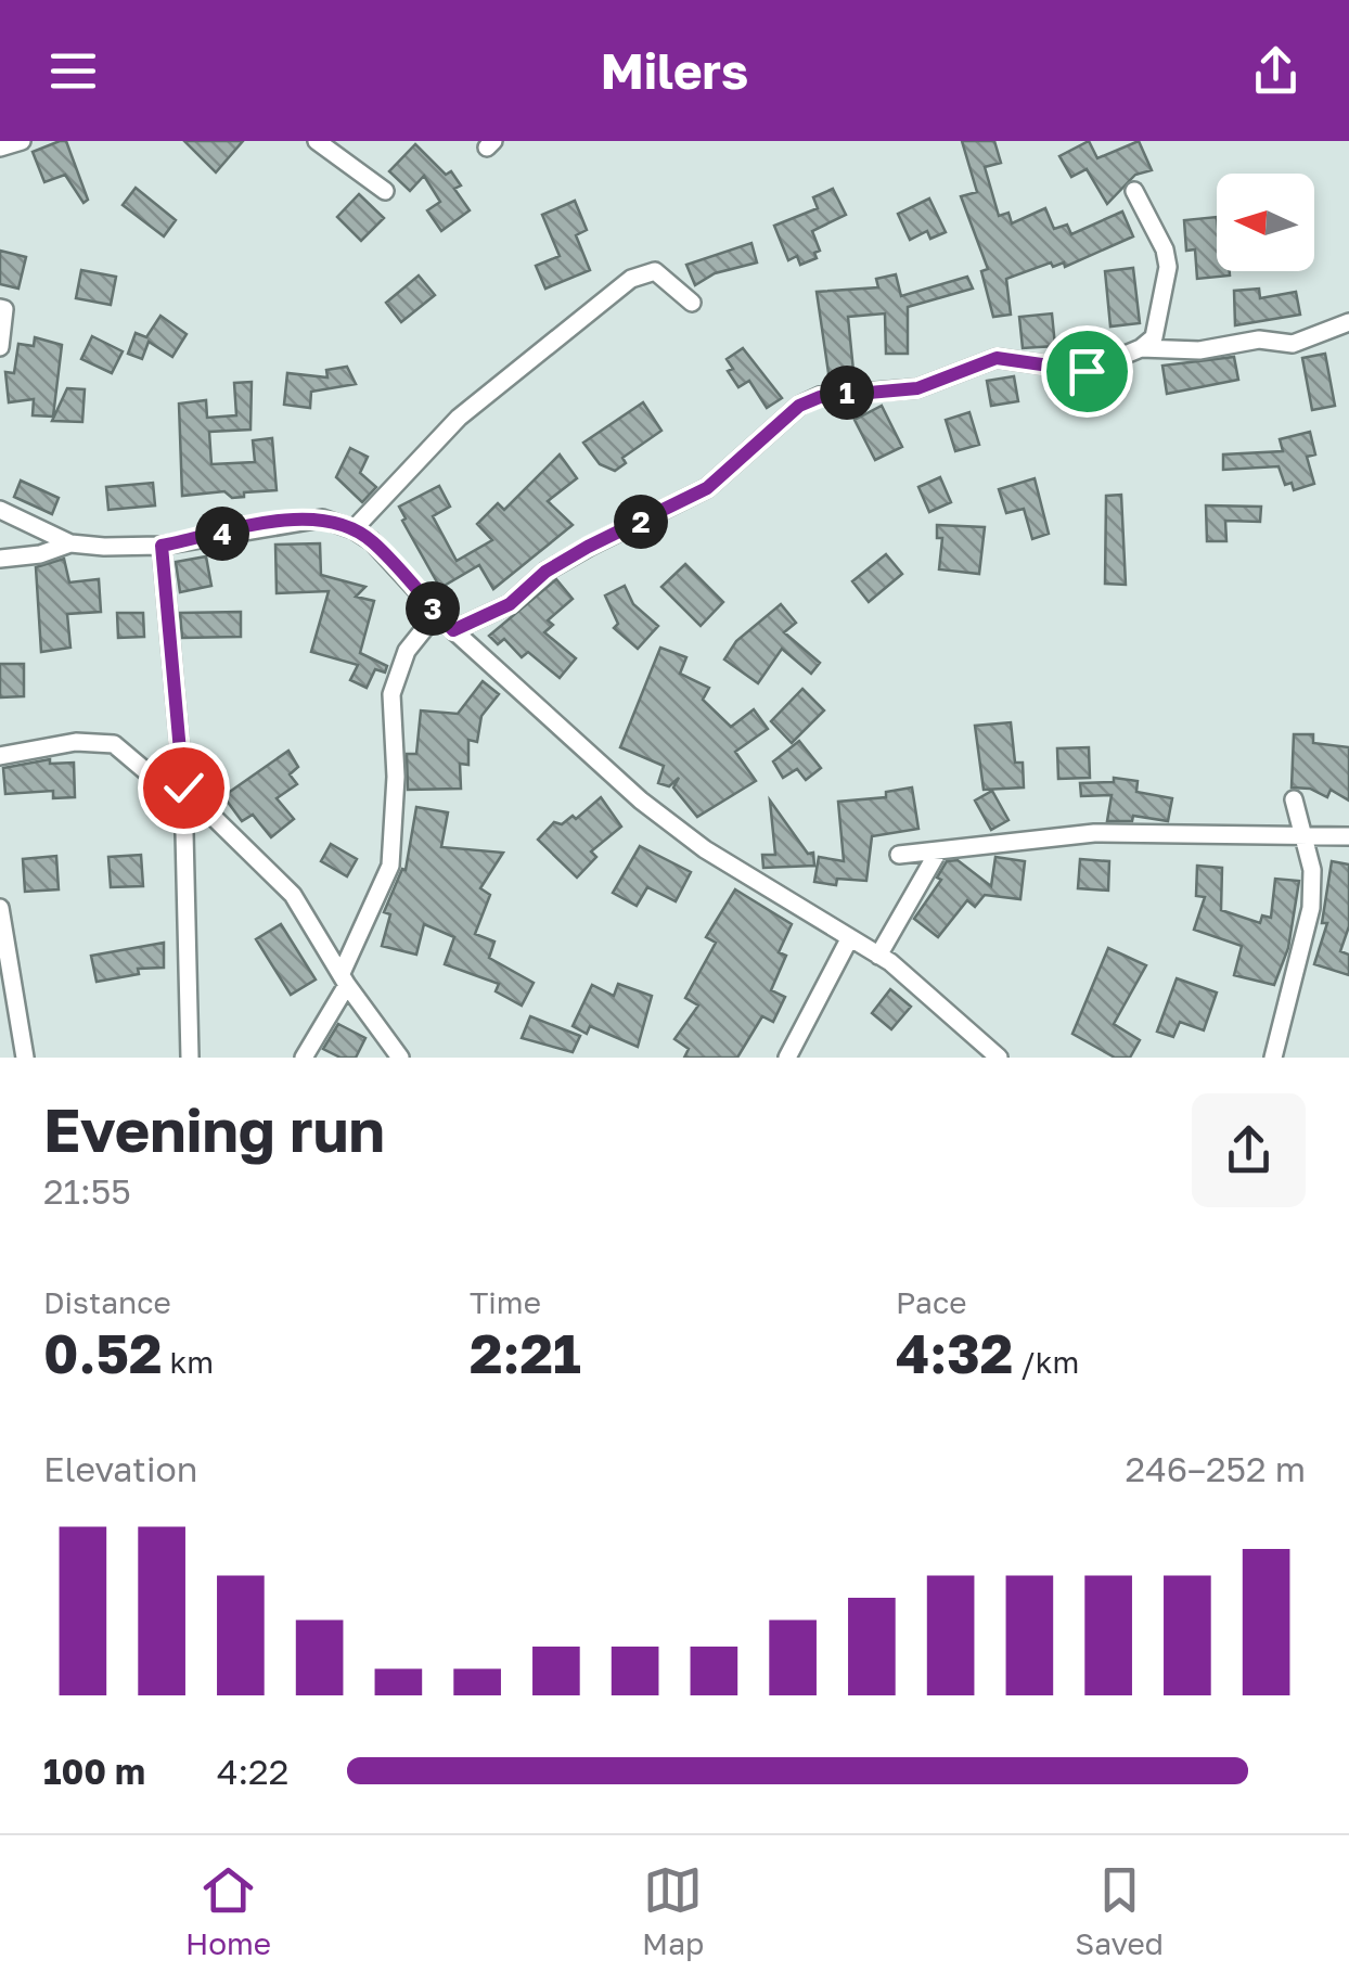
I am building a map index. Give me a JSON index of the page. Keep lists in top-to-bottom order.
{
  "north": "left",
  "page": {
    "header": "Milers",
    "pins": [
      "1",
      "2",
      "4",
      "3"
    ],
    "heading": ["Evening run", "21:55"],
    "stats": [
      ["Distance", "0.52 km"],
      ["Time", "2:21"],
      ["Pace", "4:32 /km"]
    ],
    "chart": ["Elevation", "246–252 m"],
    "list": [
      {
        "name": "100 m",
        "note": "4:22"
      }
    ],
    "tabs": ["Home", "Map", "Saved"]
  }
}
